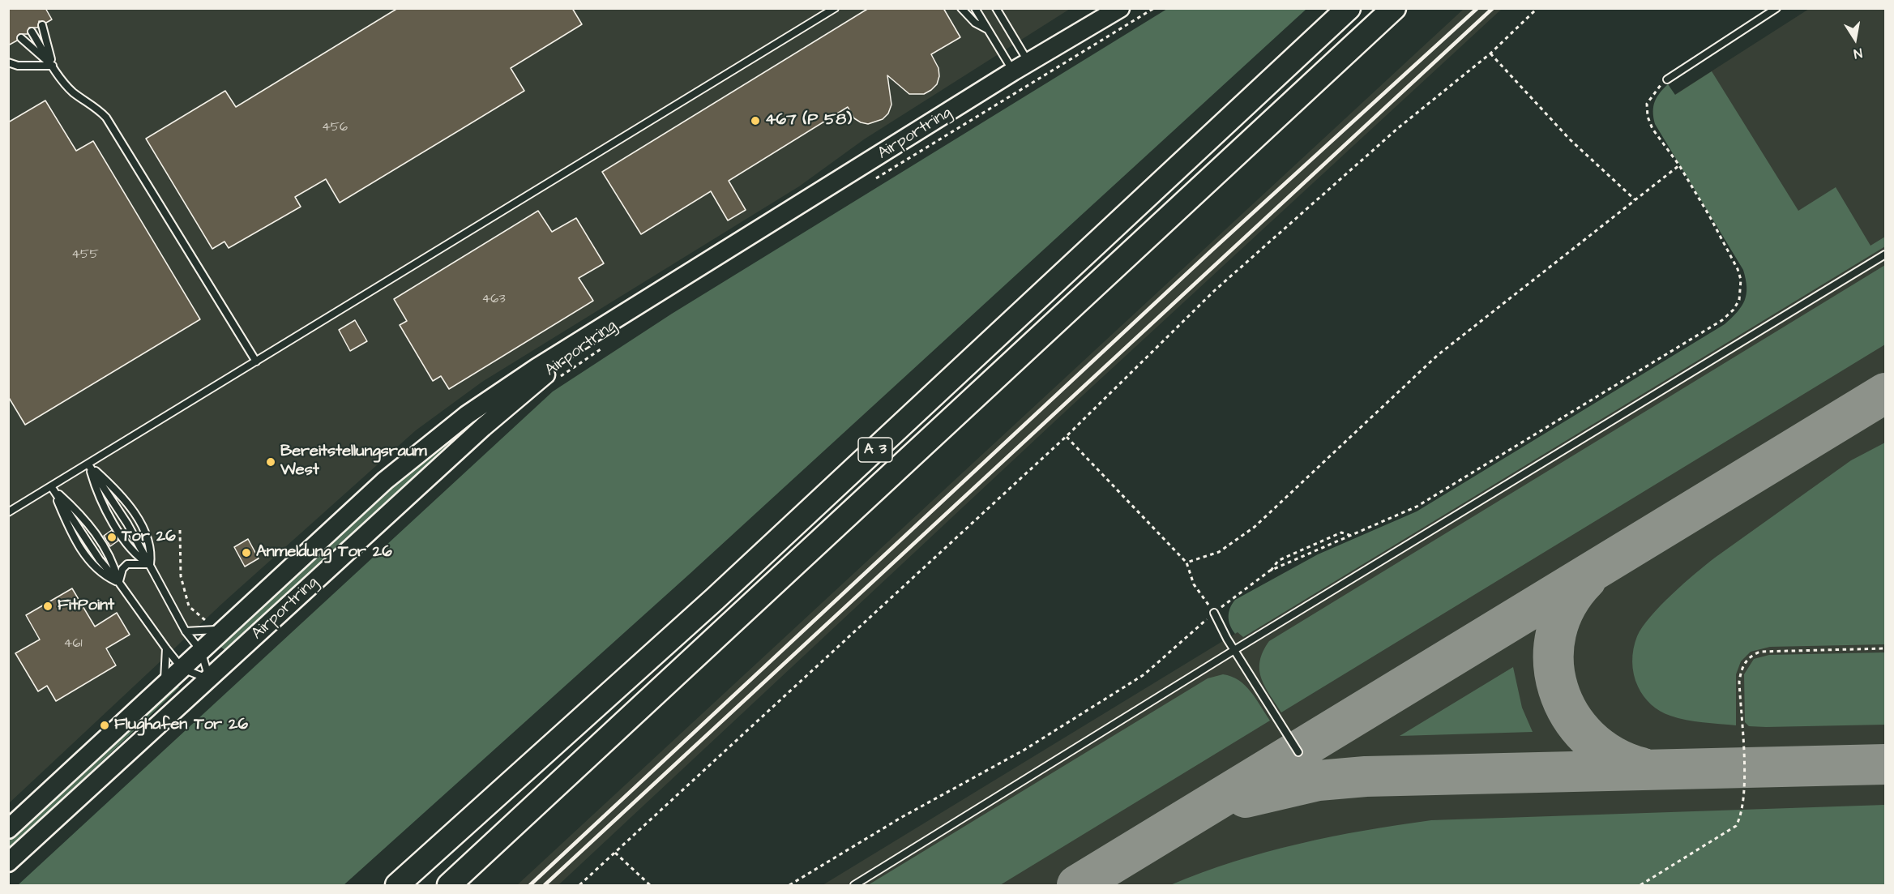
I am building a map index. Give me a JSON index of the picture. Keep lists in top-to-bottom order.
{
  "streets": {
    "highway": ["A 3"],
    "street": ["Airportring"]
  },
  "places": [
    "467 (P 58)",
    "Bereitstellungsraum West",
    "Tor 26",
    "Anmeldung Tor 26",
    "FitPoint",
    "Flughafen Tor 26"
  ],
  "house_numbers": [
    "456",
    "455",
    "463",
    "461"
  ],
  "north": "bottom"
}
